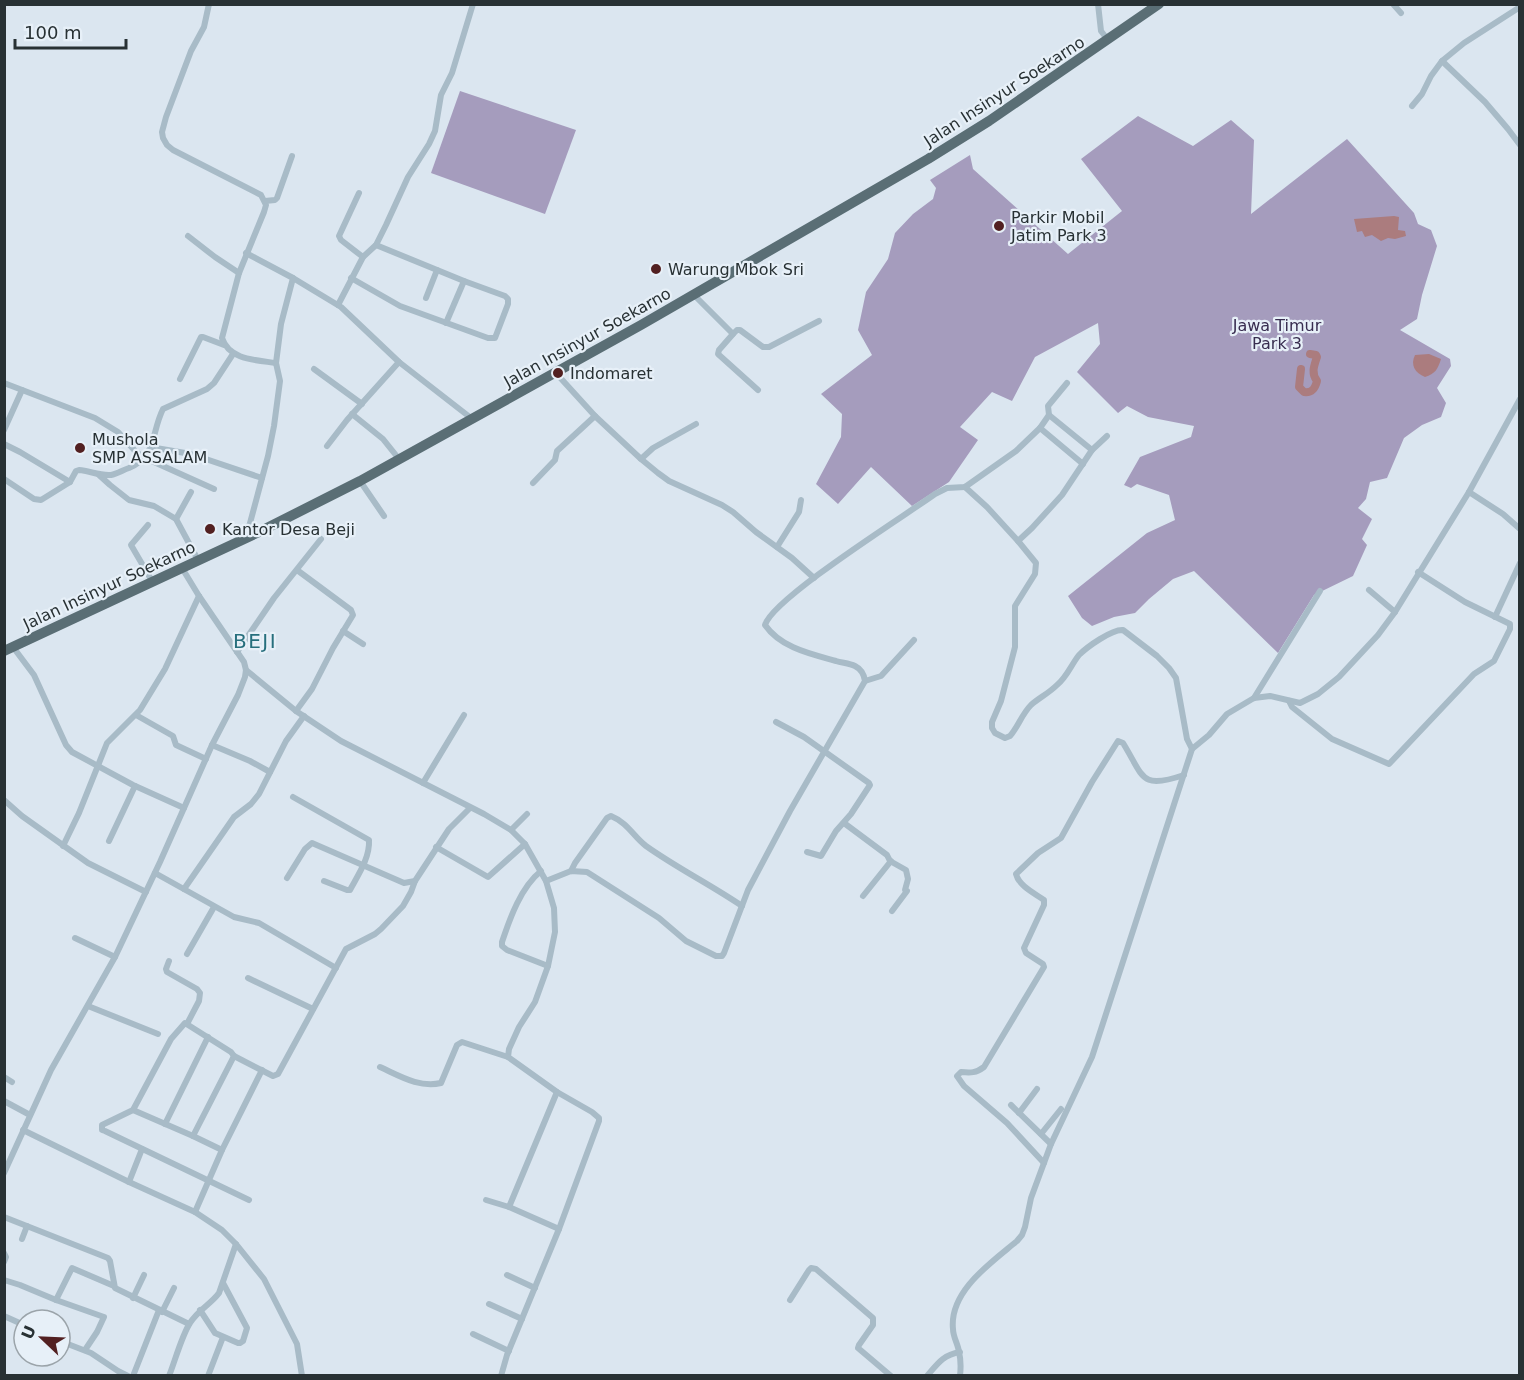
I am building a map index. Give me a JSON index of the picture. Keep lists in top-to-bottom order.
{
  "streets": {
    "main road": ["Jalan Insinyur Soekarno"]
  },
  "districts": ["BEJI"],
  "parks": ["Jawa Timur Park 3"],
  "places": [
    "Parkir Mobil Jatim Park 3",
    "Warung Mbok Sri",
    "Indomaret",
    "Mushola SMP ASSALAM",
    "Kantor Desa Beji"
  ],
  "scale_bar": "100 m",
  "north": "top left"
}
